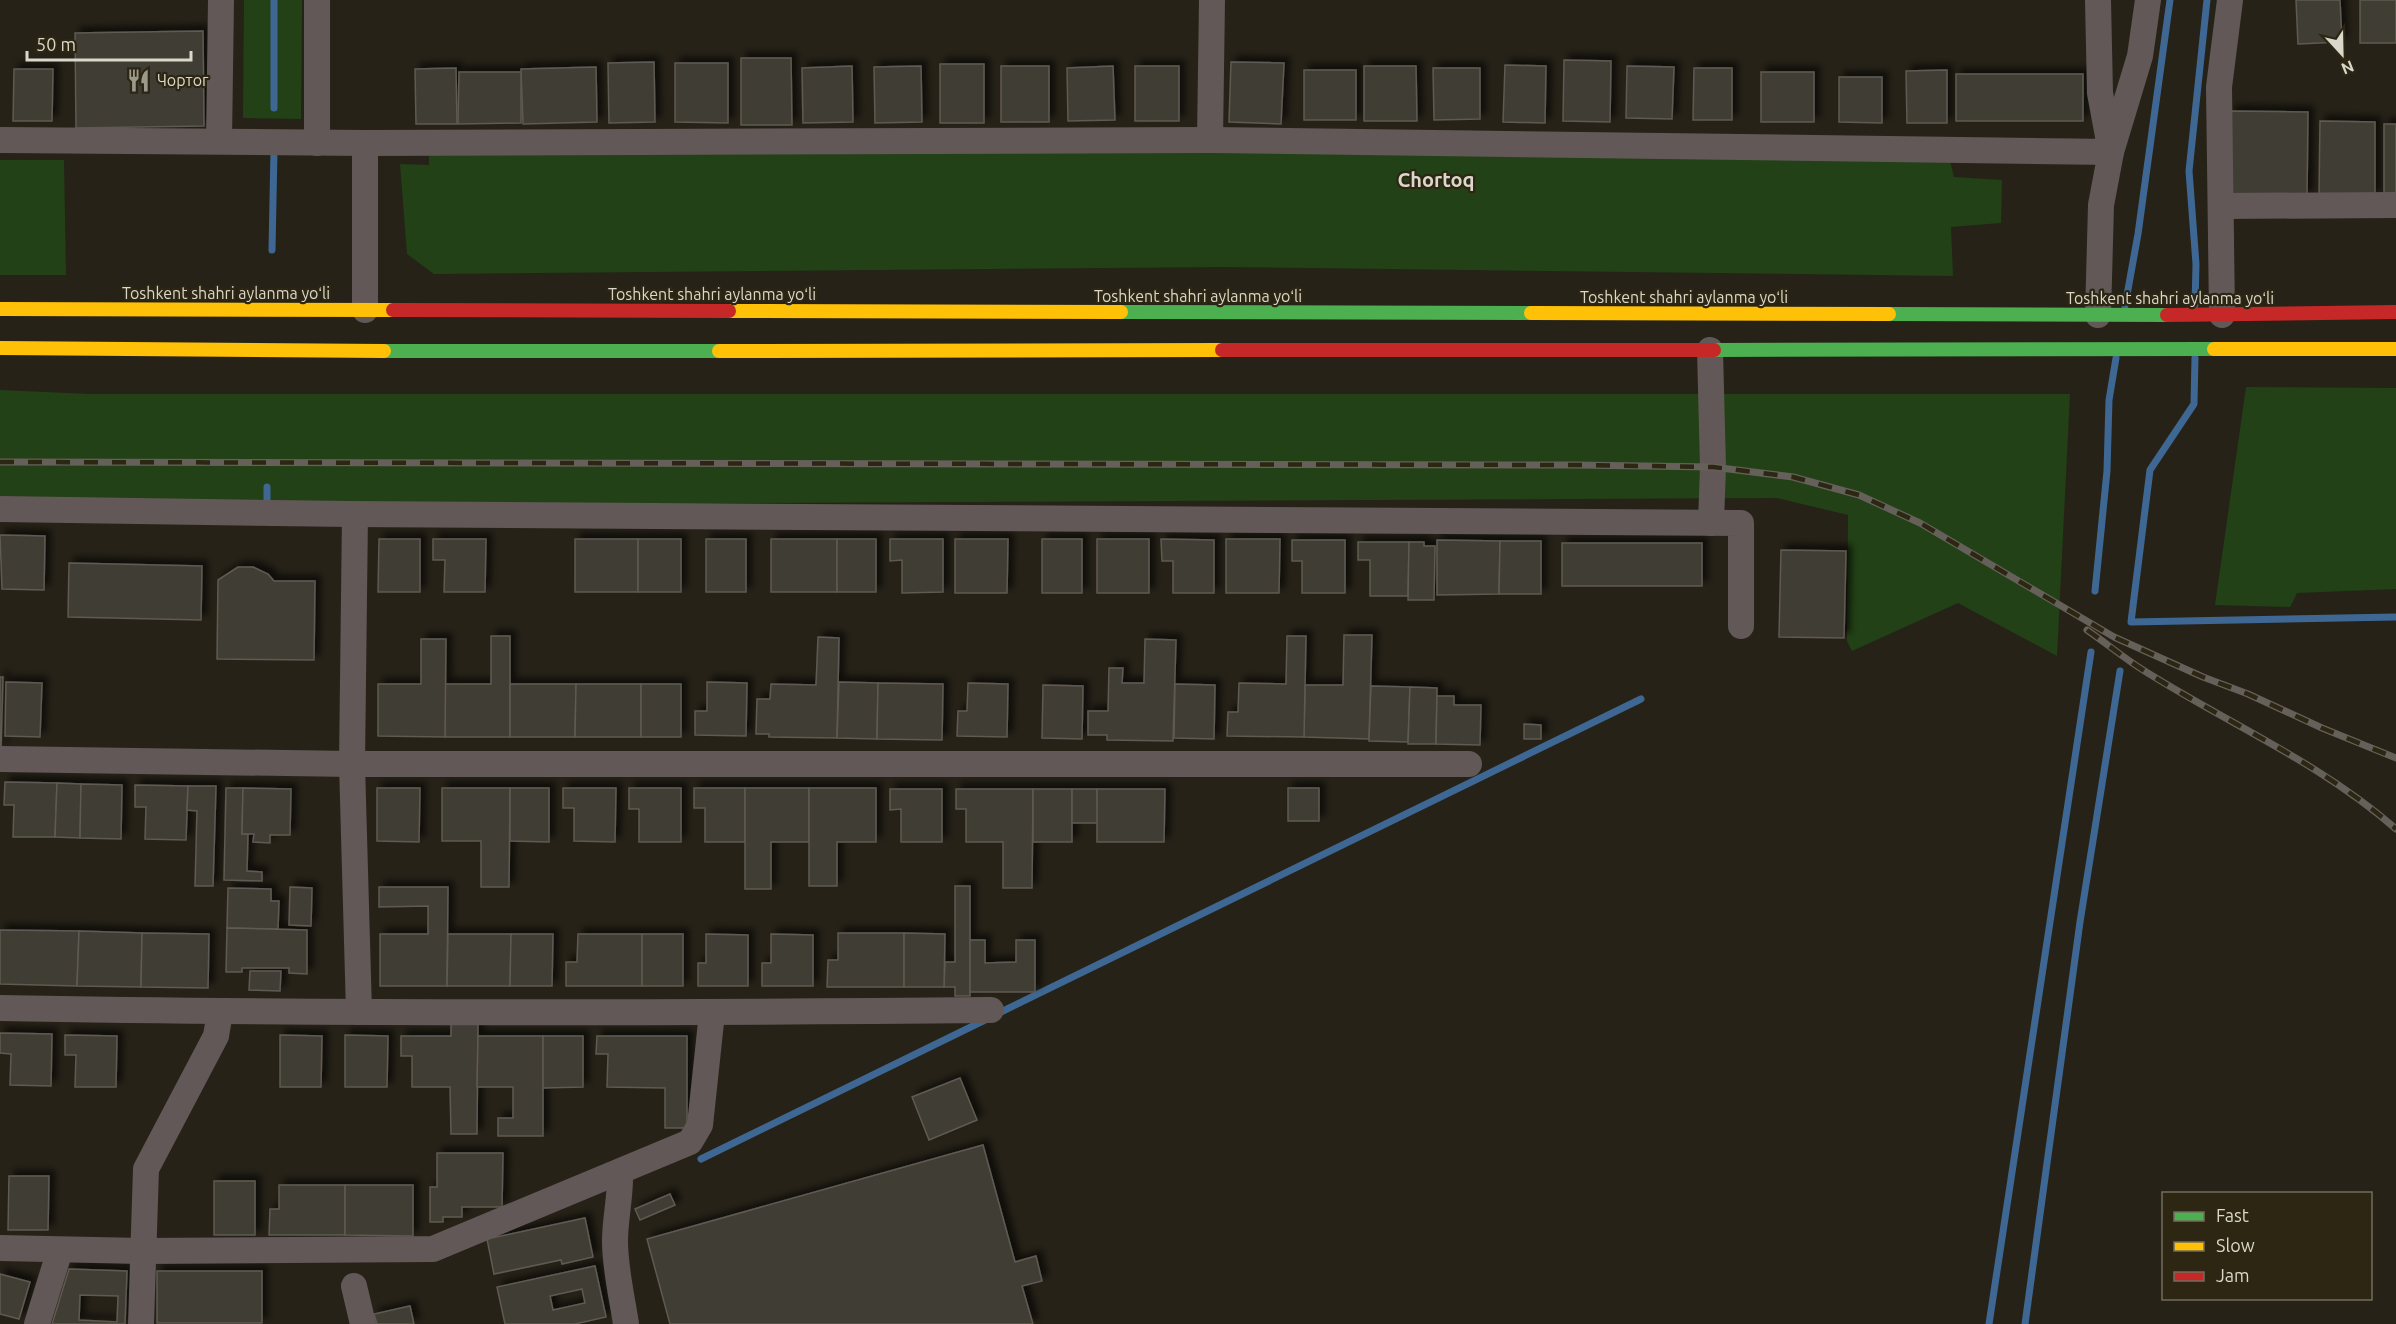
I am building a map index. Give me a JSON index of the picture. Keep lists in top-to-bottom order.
{
  "streets": {
    "highway": ["Toshkent shahri aylanma yoʻli"]
  },
  "districts": ["Chortoq"],
  "places": {
    "restaurant": ["Чортог"]
  },
  "legend": ["Fast", "Slow", "Jam"],
  "scale_bar": "50 m",
  "north": "bottom"
}
